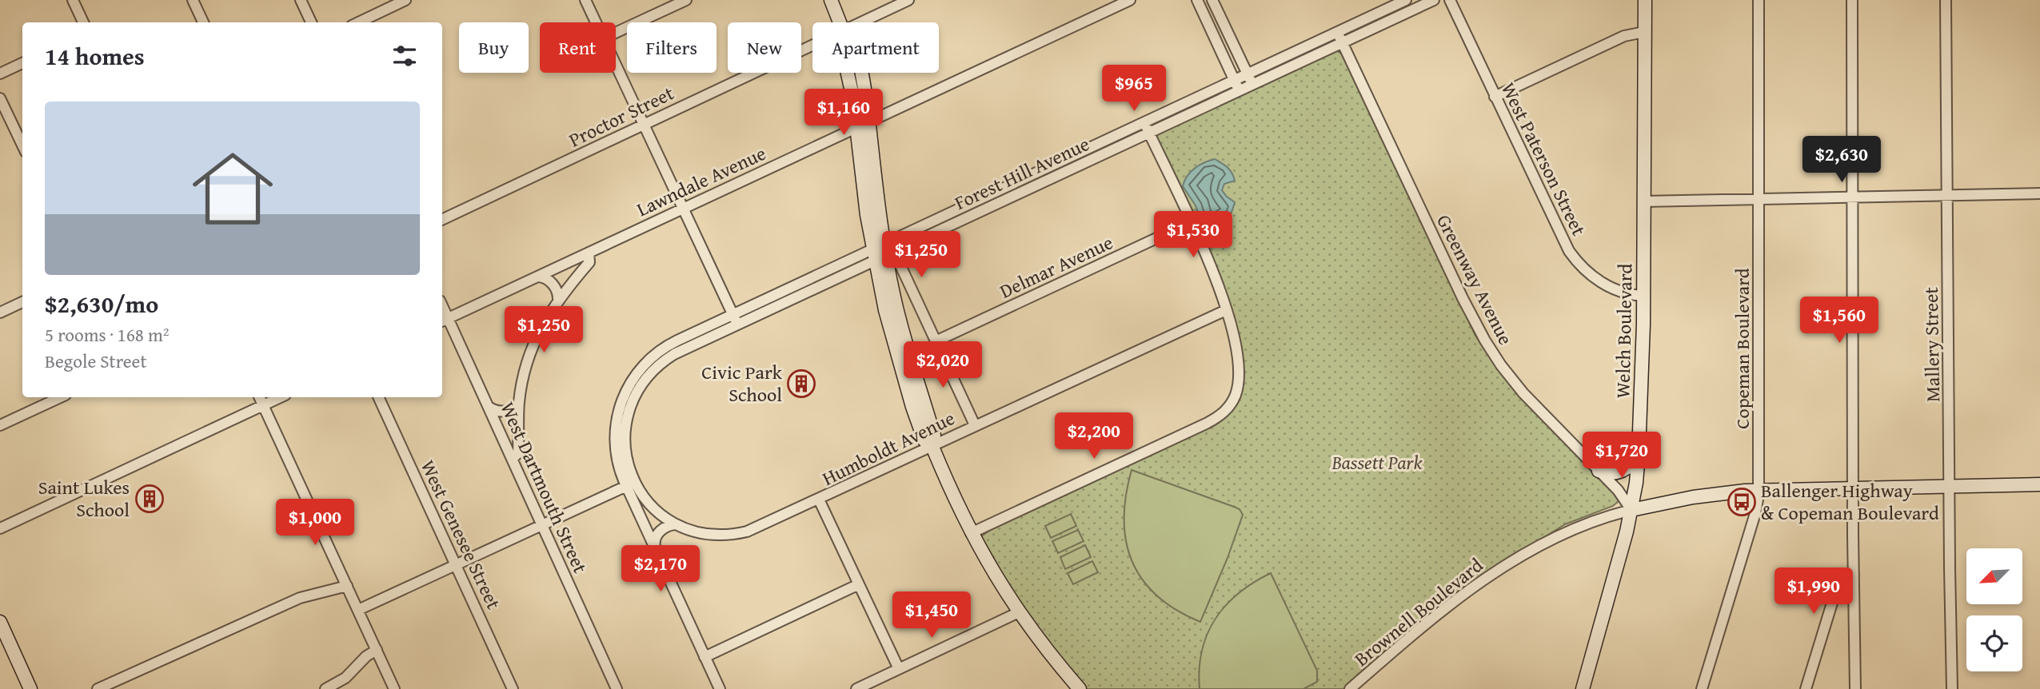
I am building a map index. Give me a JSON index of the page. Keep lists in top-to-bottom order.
{
  "streets": {
    "main road": ["Welch Boulevard"],
    "street": [
      "Proctor Street",
      "West Paterson Street",
      "Forest Hill Avenue",
      "Lawndale Avenue",
      "Delmar Avenue",
      "Greenway Avenue",
      "Mallery Street",
      "Copeman Boulevard",
      "Humboldt Avenue",
      "West Dartmouth Street",
      "West Genesee Street",
      "Brownell Boulevard"
    ]
  },
  "crossings": [
    ["West Paterson Street", "Welch Boulevard"],
    ["Forest Hill Avenue", "Greenway Avenue"],
    ["Forest Hill Avenue", "Humboldt Avenue"],
    ["Lawndale Avenue", "West Dartmouth Street"],
    ["Greenway Avenue", "Welch Boulevard"],
    ["Greenway Avenue", "Brownell Boulevard"],
    ["Welch Boulevard", "Brownell Boulevard"]
  ],
  "parks": ["Bassett Park"],
  "places": {
    "building": ["Civic Park School", "Saint Lukes School"],
    "bus stop": ["Ballenger Highway & Copeman Boulevard"]
  },
  "north": "bottom left",
  "page": {
    "chip": [
      "Buy",
      "Rent",
      "Filters",
      "New",
      "Apartment"
    ],
    "heading": "14 homes",
    "price": [
      "$965",
      "$1,160",
      "$2,630",
      "$1,530",
      "$1,250",
      "$1,560",
      "$1,250",
      "$2,020",
      "$2,200",
      "$1,720",
      "$1,000",
      "$2,170",
      "$1,990",
      "$1,450"
    ],
    "list": [
      {
        "name": "$2,630/mo",
        "note": "5 rooms · 168 m² · Begole Street"
      }
    ]
  }
}
